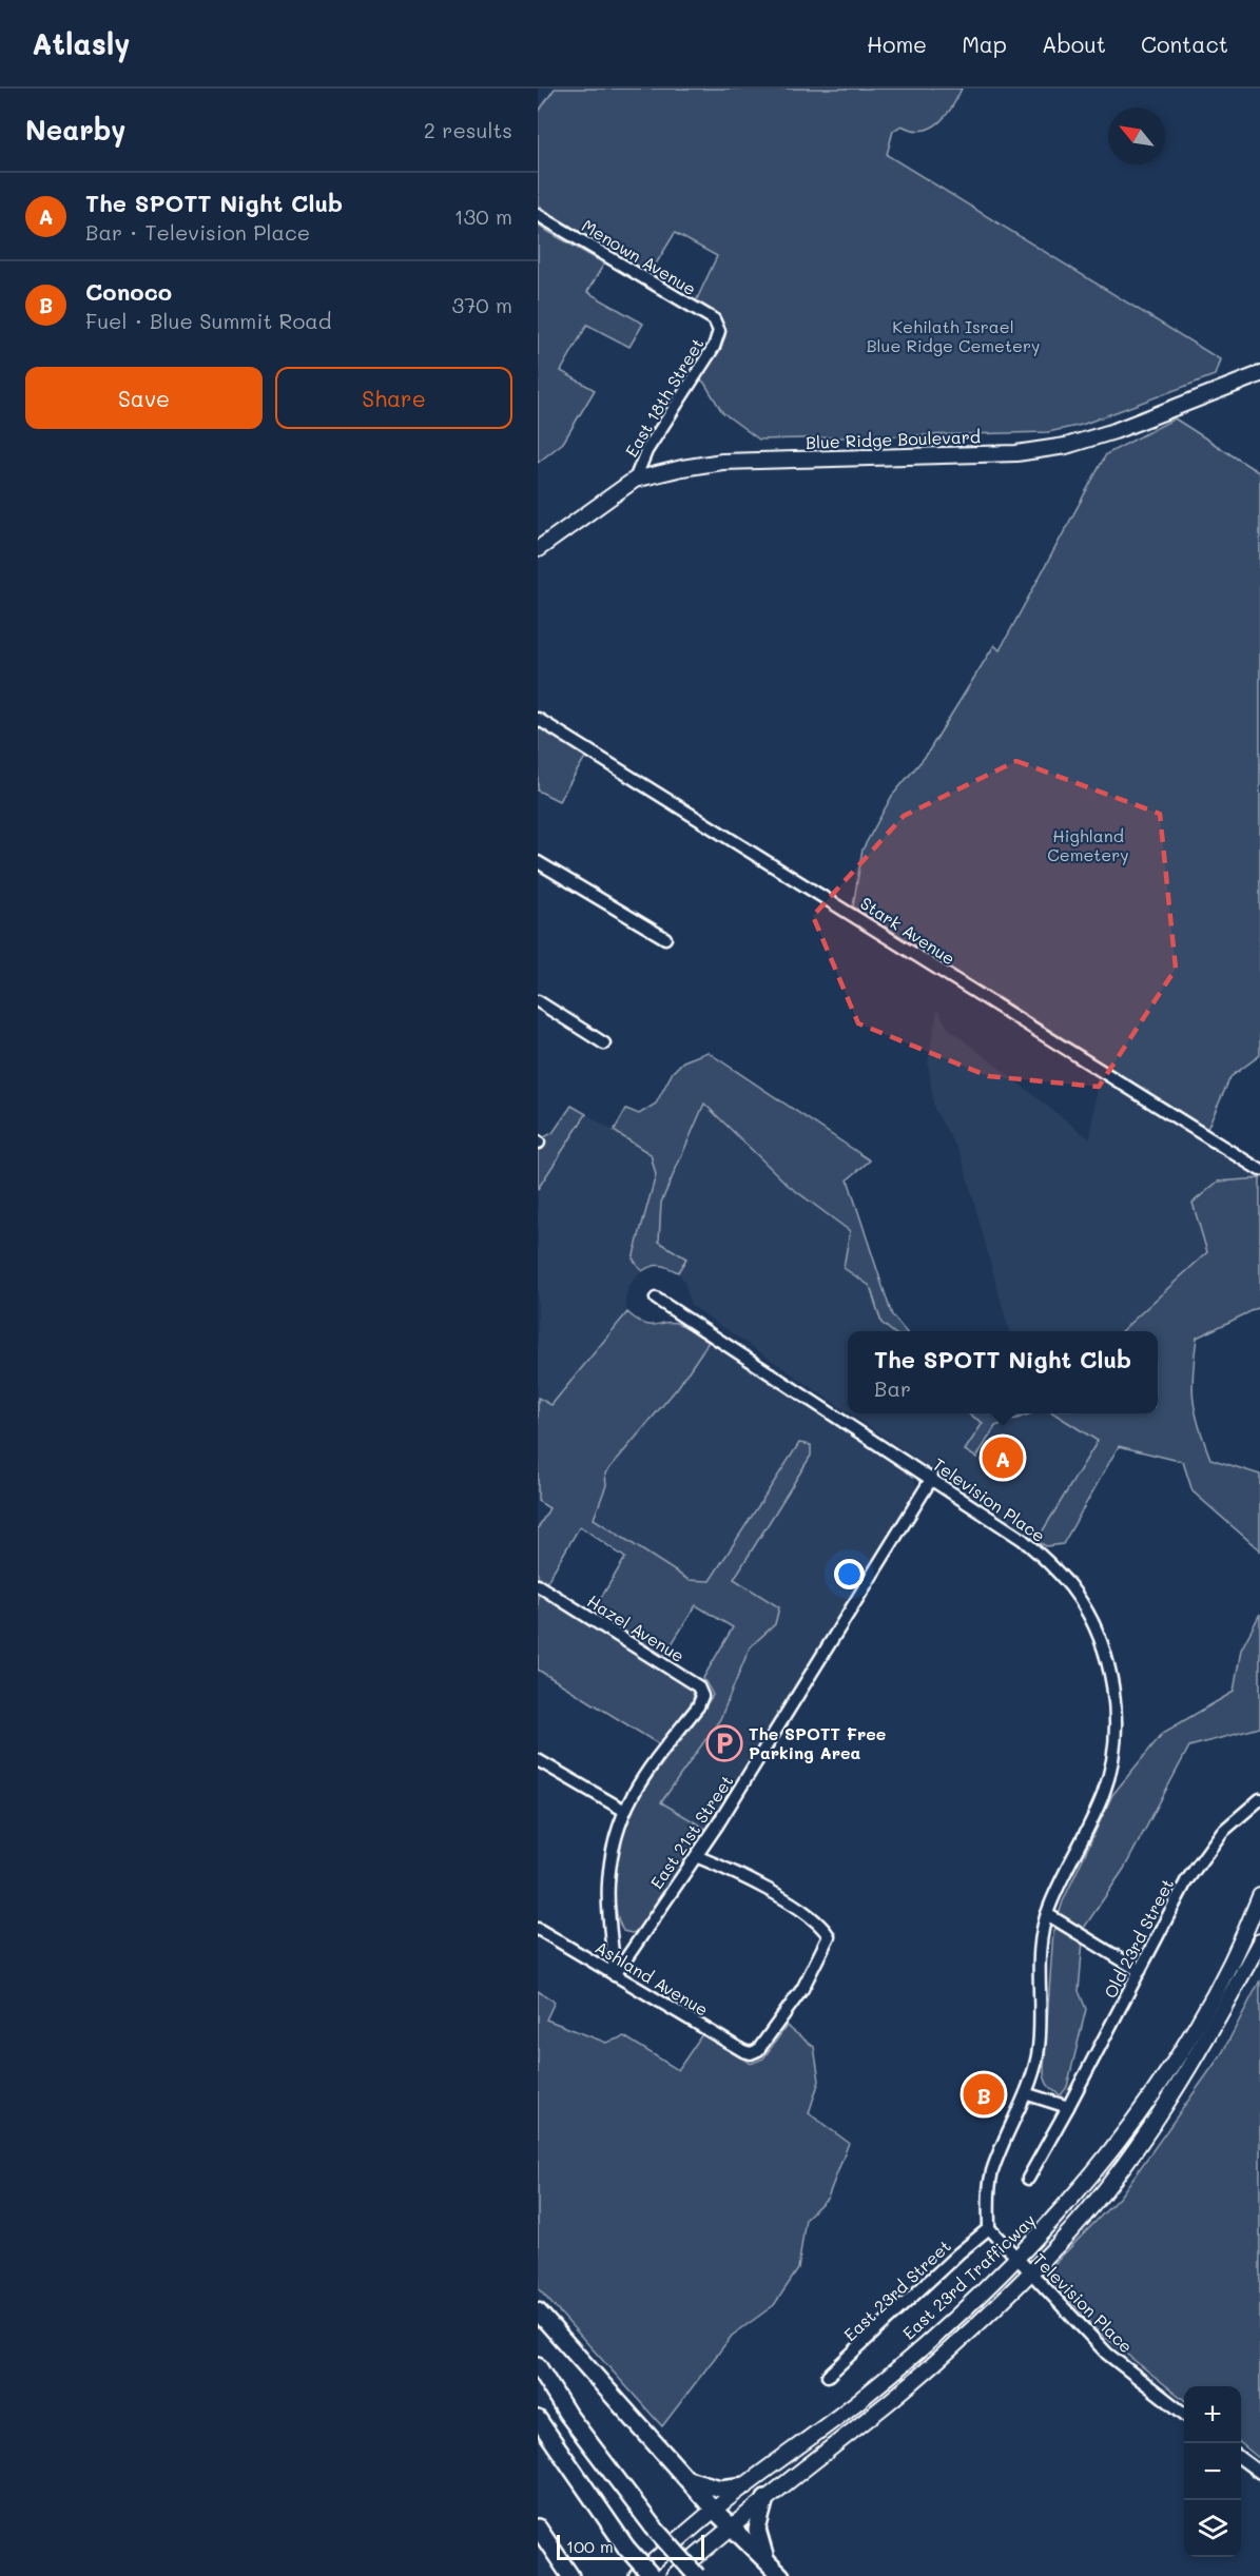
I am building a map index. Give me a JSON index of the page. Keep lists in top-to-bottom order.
{
  "streets": {
    "main road": ["Blue Ridge Boulevard", "East 23rd Trafficway"],
    "street": [
      "Menown Avenue",
      "East 18th Street",
      "Stark Avenue",
      "Television Place",
      "Hazel Avenue",
      "East 21st Street",
      "Old 23rd Street",
      "Ashland Avenue",
      "East 23rd Street"
    ]
  },
  "crossings": [
    ["Menown Avenue", "East 18th Street"],
    ["East 18th Street", "Blue Ridge Boulevard"],
    ["Television Place", "East 21st Street"],
    ["Television Place", "East 23rd Trafficway"],
    ["Television Place", "East 23rd Street"],
    ["East 21st Street", "Ashland Avenue"]
  ],
  "parks": ["Kehilath Israel Blue Ridge Cemetery", "Highland Cemetery"],
  "places": {
    "parking": ["The SPOTT Free Parking Area"]
  },
  "scale_bar": "100 m",
  "north": "top left",
  "page": {
    "header": "Atlasly",
    "nav": [
      "Home",
      "Map",
      "About",
      "Contact"
    ],
    "heading": ["Nearby", "2 results"],
    "list": [
      {
        "mark": "A",
        "name": "The SPOTT Night Club",
        "note": "Bar · Television Place",
        "value": "130 m"
      },
      {
        "mark": "B",
        "name": "Conoco",
        "note": "Fuel · Blue Summit Road",
        "value": "370 m"
      }
    ],
    "buttons": ["Save", "Share"],
    "popup": ["The SPOTT Night Club", "Bar"],
    "pins": ["A", "B"],
    "map_buttons": ["+", "−"],
    "scale": "100 m"
  }
}
